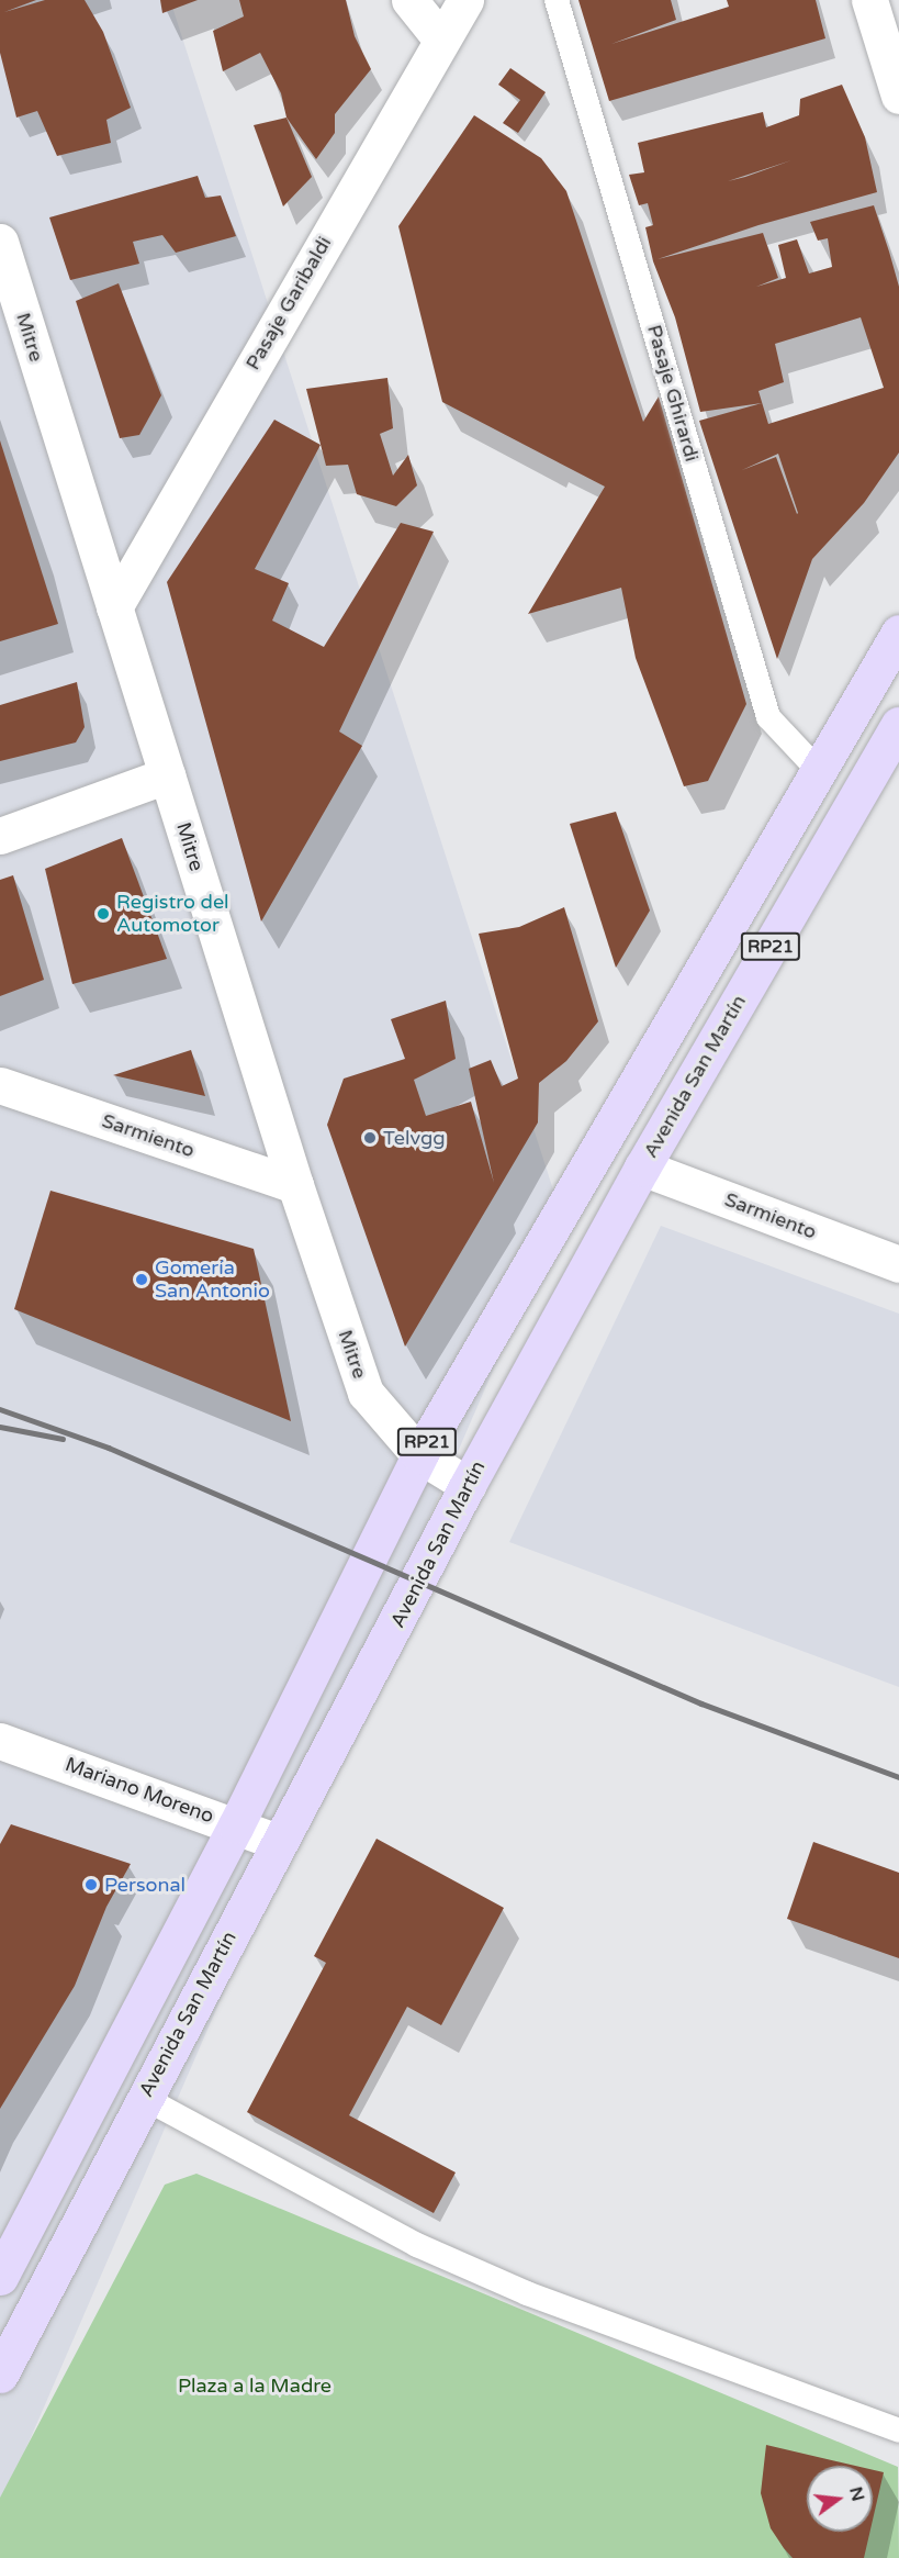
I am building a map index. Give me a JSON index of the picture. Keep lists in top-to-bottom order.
{
  "streets": {
    "main road": ["RP21", "Avenida San Martín"],
    "street": [
      "Pasaje Garibaldi",
      "Mitre",
      "Sarmiento",
      "Mariano Moreno"
    ],
    "lane": ["Pasaje Ghirardi"]
  },
  "crossings": [
    ["Pasaje Garibaldi", "Mitre"],
    ["Mitre", "RP21"],
    ["Mitre", "Avenida San Martín"],
    ["Mitre", "Sarmiento"],
    ["Pasaje Ghirardi", "RP21"],
    ["RP21", "Mariano Moreno"],
    ["Avenida San Martín", "Sarmiento"],
    ["Avenida San Martín", "Mariano Moreno"]
  ],
  "parks": ["Plaza a la Madre"],
  "places": [
    "Registro del Automotor",
    "Telvgg",
    "Gomería San Antonio",
    "Personal"
  ],
  "north": "right"
}
